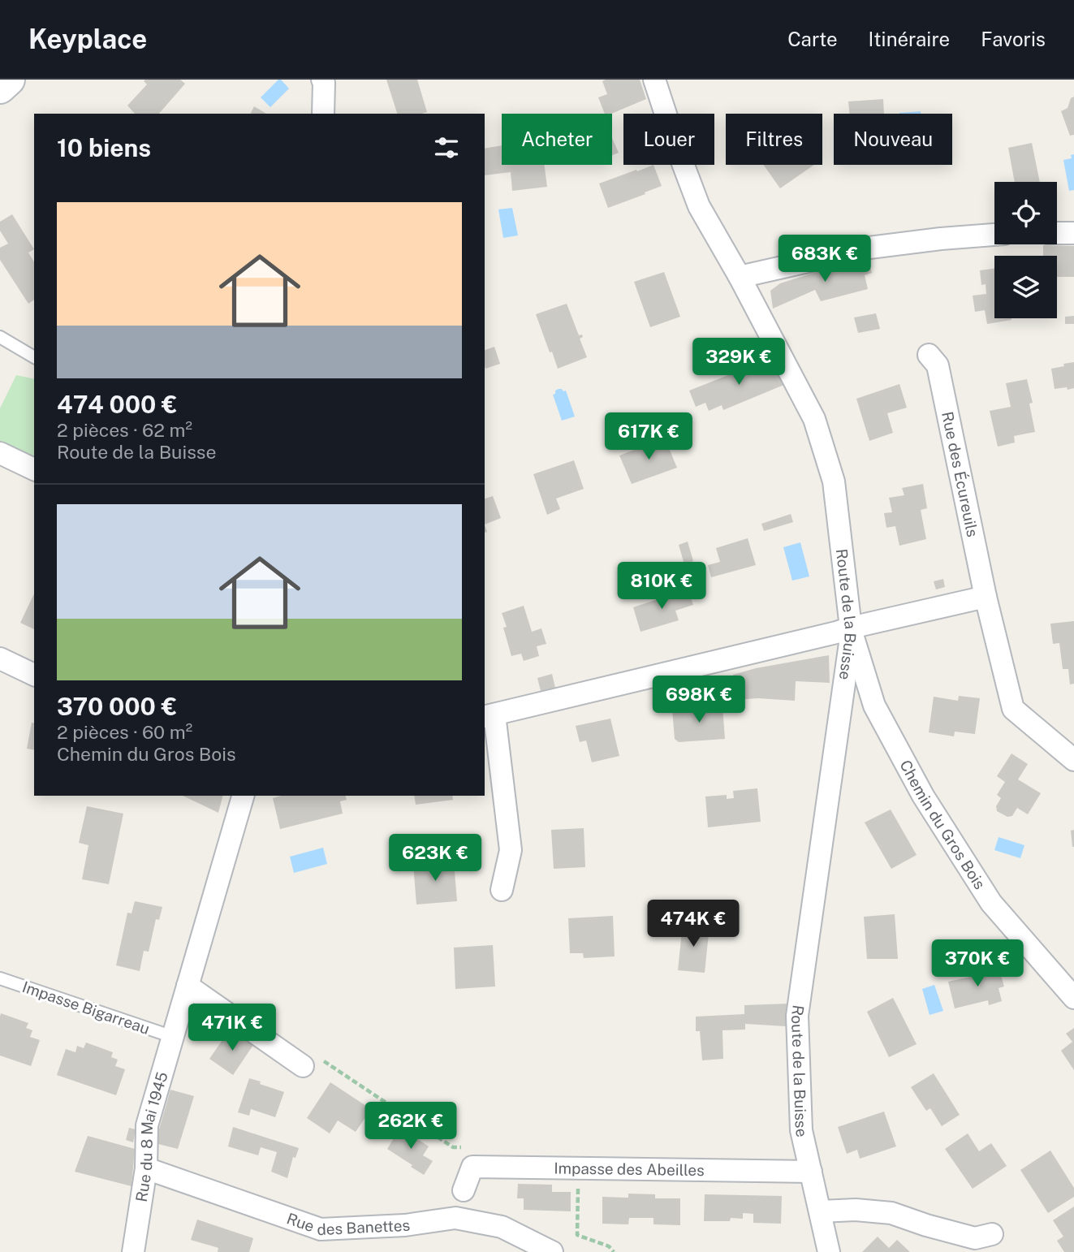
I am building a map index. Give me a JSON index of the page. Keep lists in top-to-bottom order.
{
  "streets": {
    "street": [
      "Rue des Écureuils",
      "Route de la Buisse",
      "Chemin du Gros Bois",
      "Rue du 8 Mai 1945",
      "Impasse des Abeilles",
      "Rue des Banettes"
    ],
    "lane": ["Impasse Bigarreau"]
  },
  "crossings": [
    ["Route de la Buisse", "Chemin du Gros Bois"],
    ["Route de la Buisse", "Impasse des Abeilles"],
    ["Impasse Bigarreau", "Rue du 8 Mai 1945"],
    ["Rue du 8 Mai 1945", "Rue des Banettes"]
  ],
  "page": {
    "header": "Keyplace",
    "nav": ["Carte", "Itinéraire", "Favoris"],
    "chip": [
      "Acheter",
      "Louer",
      "Filtres",
      "Nouveau"
    ],
    "heading": "10 biens",
    "list": [
      {
        "name": "474 000 €",
        "note": "2 pièces · 62 m² · Route de la Buisse"
      },
      {
        "name": "370 000 €",
        "note": "2 pièces · 60 m² · Chemin du Gros Bois"
      }
    ],
    "price": [
      "683K €",
      "329K €",
      "617K €",
      "810K €",
      "698K €",
      "623K €",
      "474K €",
      "370K €",
      "471K €",
      "262K €"
    ]
  }
}
